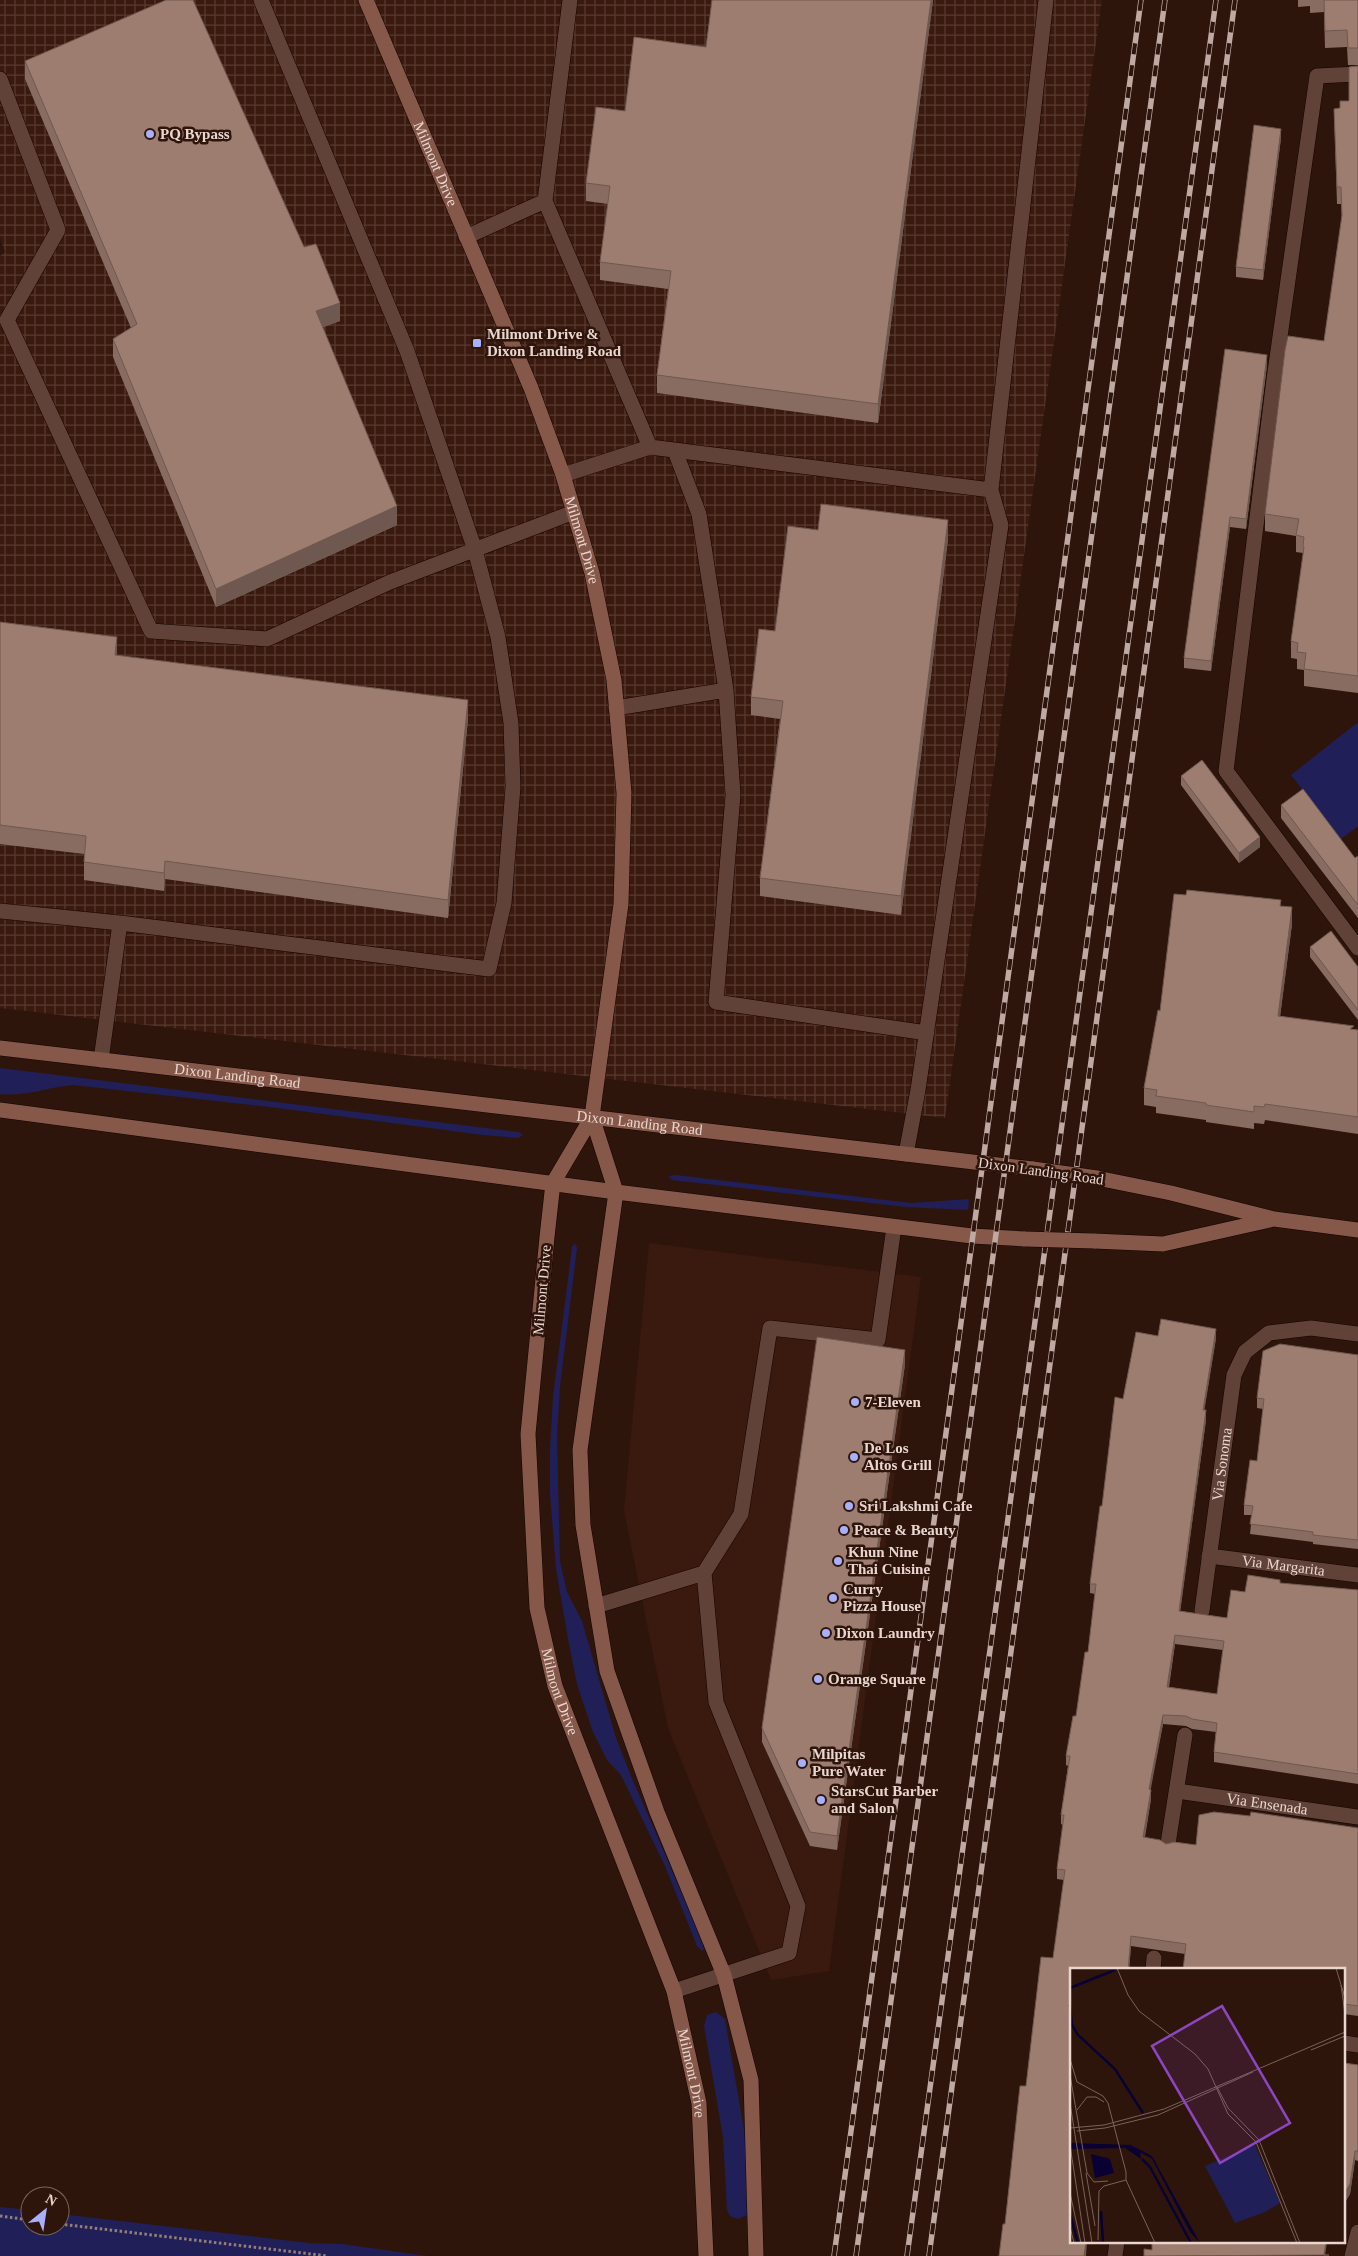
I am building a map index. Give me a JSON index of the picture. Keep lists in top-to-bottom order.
{
  "streets": {
    "street": [
      "Milmont Drive",
      "Dixon Landing Road",
      "Via Sonoma",
      "Via Margarita",
      "Via Ensenada"
    ]
  },
  "crossings": [
    ["Milmont Drive", "Dixon Landing Road"],
    ["Via Sonoma", "Via Margarita"]
  ],
  "places": {
    "other": [
      "PQ Bypass",
      "7-Eleven",
      "De Los Altos Grill",
      "Sri Lakshmi Cafe",
      "Peace & Beauty",
      "Khun Nine Thai Cuisine",
      "Curry Pizza House",
      "Dixon Laundry",
      "Orange Square",
      "Milpitas Pure Water",
      "StarsCut Barber and Salon"
    ],
    "transit": ["Milmont Drive & Dixon Landing Road"]
  },
  "north": "top right"
}
